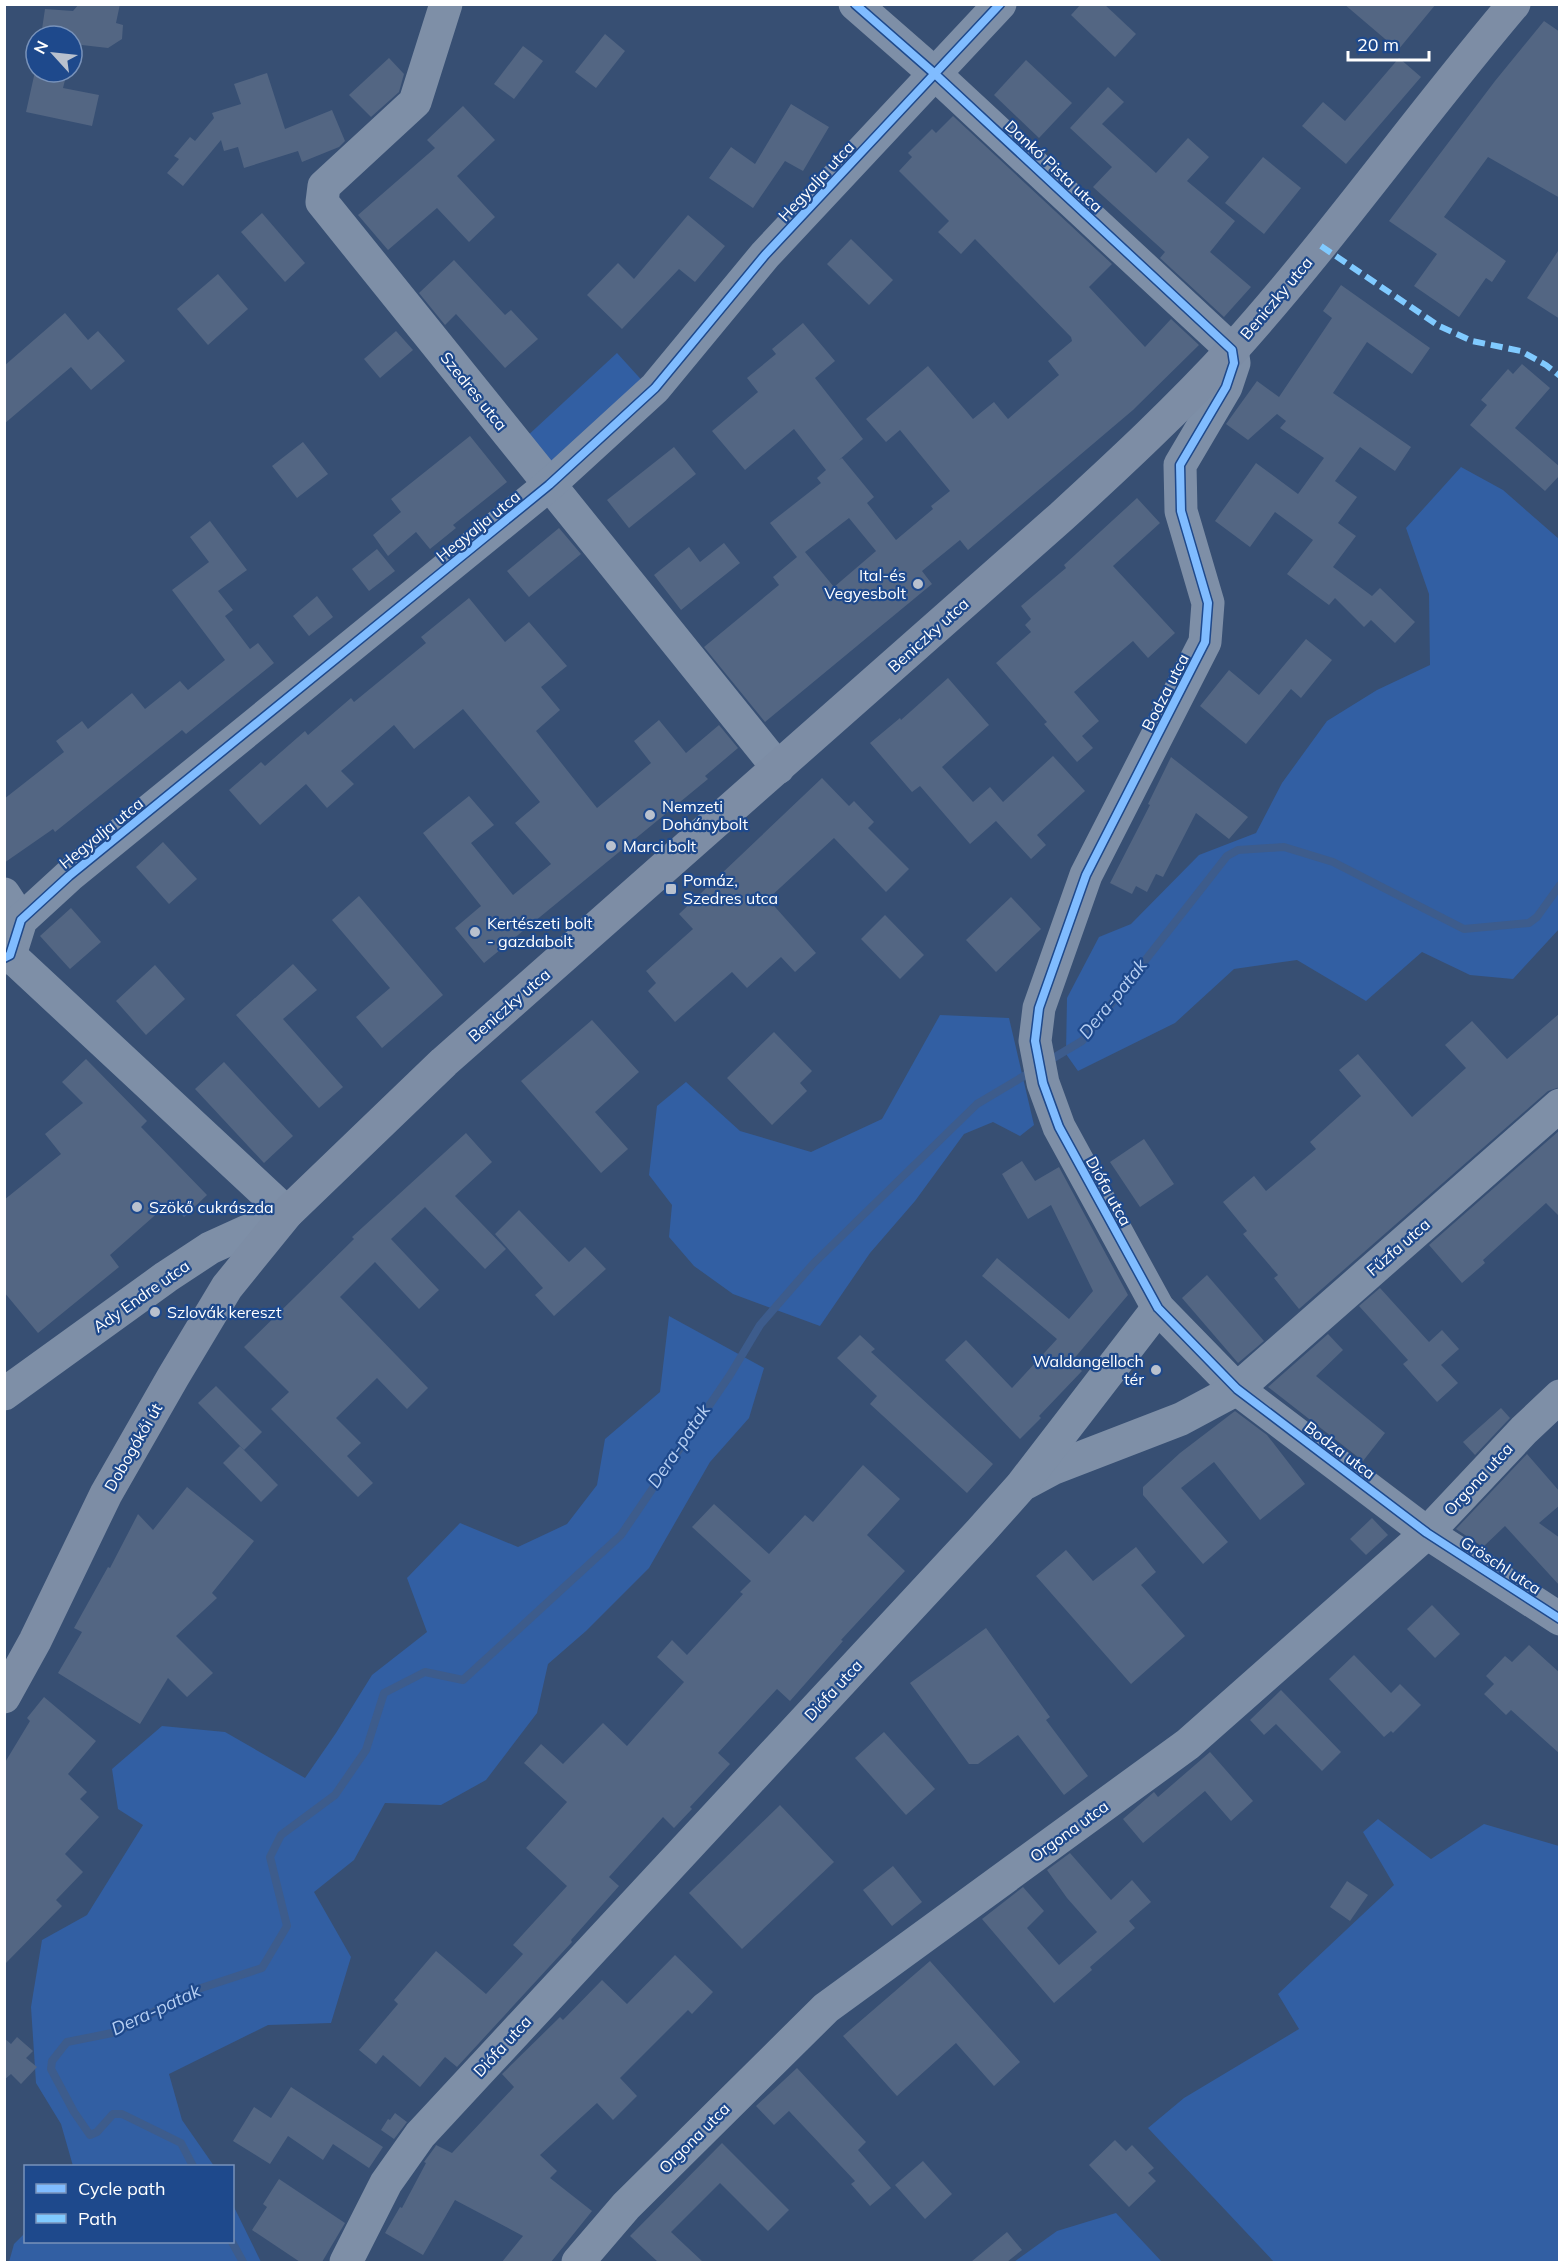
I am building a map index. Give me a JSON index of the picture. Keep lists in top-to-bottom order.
{
  "streets": {
    "main road": ["Beniczky utca", "Dobogókői út"],
    "street": [
      "Dankó Pista utca",
      "Hegyalja utca",
      "Szedres utca",
      "Bodza utca",
      "Diófa utca",
      "Fűzfa utca",
      "Ady Endre utca",
      "Orgona utca",
      "Gröschl utca"
    ]
  },
  "crossings": [
    ["Dankó Pista utca", "Hegyalja utca"],
    ["Dankó Pista utca", "Beniczky utca"],
    ["Dankó Pista utca", "Bodza utca"],
    ["Hegyalja utca", "Szedres utca"],
    ["Beniczky utca", "Szedres utca"],
    ["Beniczky utca", "Bodza utca"],
    ["Beniczky utca", "Ady Endre utca"],
    ["Beniczky utca", "Dobogókői út"],
    ["Bodza utca", "Diófa utca"],
    ["Bodza utca", "Fűzfa utca"],
    ["Bodza utca", "Orgona utca"],
    ["Bodza utca", "Gröschl utca"],
    ["Ady Endre utca", "Dobogókői út"],
    ["Orgona utca", "Gröschl utca"]
  ],
  "water": ["Dera-patak"],
  "places": {
    "other": [
      "Ital-és Vegyesbolt",
      "Nemzeti Dohánybolt",
      "Marci bolt",
      "Kertészeti bolt - gazdabolt",
      "Szökő cukrászda",
      "Szlovák kereszt",
      "Waldangelloch tér"
    ],
    "transit": ["Pomáz, Szedres utca"]
  },
  "legend": ["Cycle path", "Path"],
  "scale_bar": "20 m",
  "north": "top left"
}
